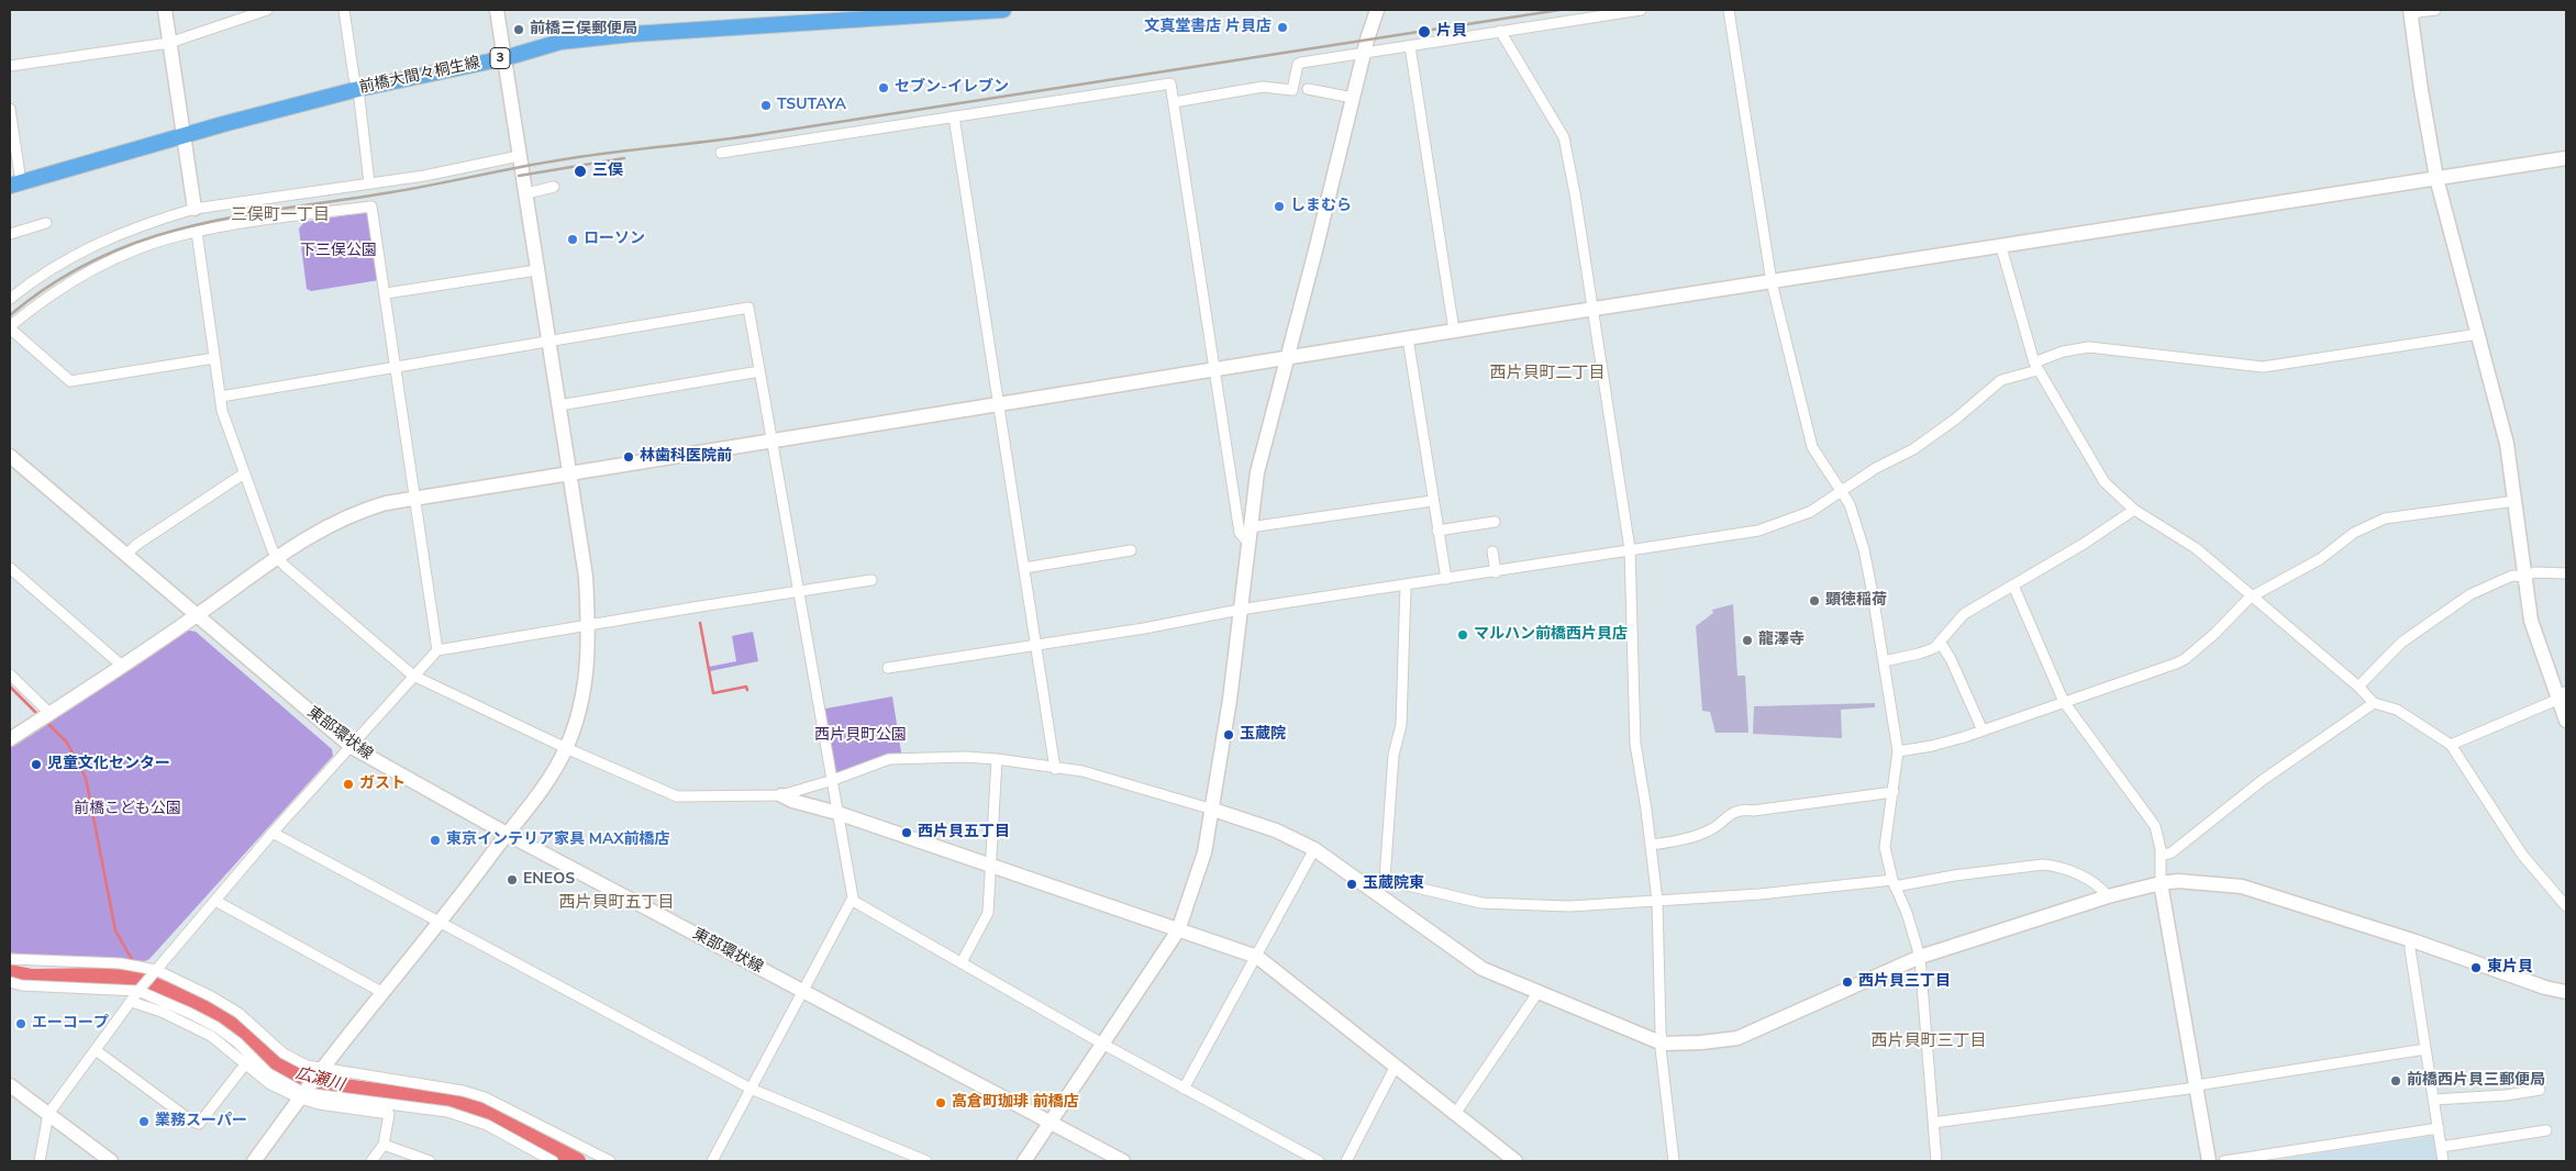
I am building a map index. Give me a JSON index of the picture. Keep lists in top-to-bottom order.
{
  "streets": {
    "main road": ["3", "前橋大間々桐生線"],
    "street": ["東部環状線"]
  },
  "districts": [
    "三俣町一丁目",
    "西片貝町二丁目",
    "西片貝町五丁目",
    "西片貝町三丁目"
  ],
  "water": ["広瀬川"],
  "parks": ["下三俣公園", "西片貝町公園", "前橋こども公園"],
  "places": [
    "文真堂書店 片貝店",
    "前橋三俣郵便局",
    "片貝",
    "セブン-イレブン",
    "TSUTAYA",
    "三俣",
    "しまむら",
    "ローソン",
    "林歯科医院前",
    "顕徳稲荷",
    "マルハン前橋西片貝店",
    "龍澤寺",
    "玉蔵院",
    "児童文化センター",
    "ガスト",
    "西片貝五丁目",
    "東京インテリア家具 MAX前橋店",
    "ENEOS",
    "玉蔵院東",
    "東片貝",
    "西片貝三丁目",
    "エーコープ",
    "前橋西片貝三郵便局",
    "高倉町珈琲 前橋店",
    "業務スーパー"
  ]
}
